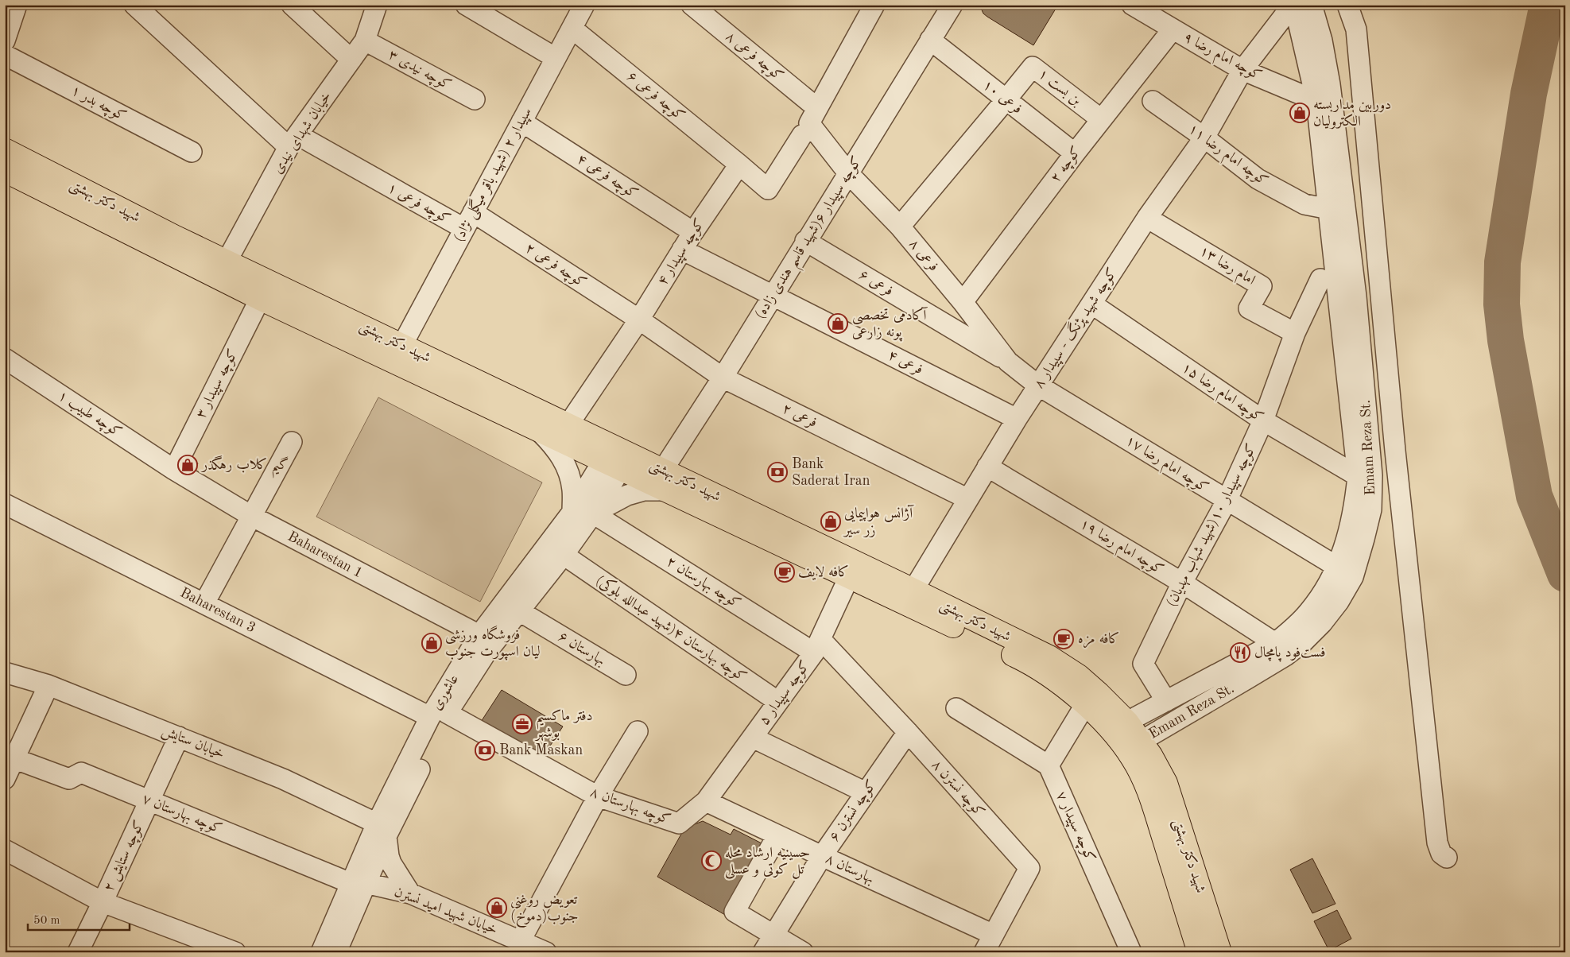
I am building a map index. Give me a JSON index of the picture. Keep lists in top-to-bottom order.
{
  "streets": {
    "main road": ["شهید دکتر بهشتی"],
    "street": [
      "کوچه فرعی ۸",
      "کوچه امام رضا ۹",
      "کوچه نیدی ۳",
      "بن بست ۱",
      "کوچه فرعی ۶",
      "فرعی ۱۰",
      "کوچه بدر ۱",
      "خیابان شهدای نیدی",
      "کوچه امام رضا ۱۱",
      "کوچه ۲",
      "سپیدار ۲ (شهید باقر میگلی نژاد)",
      "کوچه فرعی ۴",
      "کوچه فرعی ۱",
      "کوچه سپیدار ۶(شهید قاسم هندی زاده)",
      "کوچه سپیدار ۴",
      "فرعی ۸",
      "کوچه فرعی ۲",
      "امام رضا ۱۳",
      "فرعی ۶",
      "کوچه شهید پژنگ - سپیدار ۸",
      "فرعی ۴",
      "کوچه سپیدار ۳",
      "کوچه امام رضا ۱۵",
      "کوچه طبیب ۱",
      "فرعی ۲",
      "Emam Reza St.",
      "کوچه امام رضا ۱۷",
      "کوچه سپیدار ۱۰(شهید شهاب مهدیان)",
      "کوچه امام رضا ۱۹",
      "Baharestan 1",
      "کوچه بهارستان ۲",
      "Baharestan 3",
      "کوچه بهارستان ۴(شهید عبدالله بلوکی)",
      "بهارستان ۶",
      "عاشوری",
      "کوچه سپیدار ۵",
      "خیابان ستایش",
      "کوچه نسترن ۸",
      "کوچه بهارستان ۸",
      "کوچه نسترن ۶",
      "کوچه بهارستان ۷",
      "کوچه سپیدار ۷",
      "کوچه ستایش ۲",
      "بهارستان ۸",
      "خیابان شهید امید نسترن"
    ]
  },
  "crossings": [
    ["کوچه فرعی ۸", "فرعی ۸"],
    ["کوچه امام رضا ۹", "کوچه ۲"],
    ["کوچه امام رضا ۹", "کوچه شهید پژنگ - سپیدار ۸"],
    ["کوچه امام رضا ۹", "Emam Reza St."],
    ["کوچه نیدی ۳", "خیابان شهدای نیدی"],
    ["بن بست ۱", "فرعی ۱۰"],
    ["بن بست ۱", "کوچه ۲"],
    ["کوچه فرعی ۶", "سپیدار ۲ (شهید باقر میگلی نژاد)"],
    ["کوچه فرعی ۶", "کوچه سپیدار ۴"],
    ["فرعی ۱۰", "کوچه ۲"],
    ["فرعی ۱۰", "کوچه سپیدار ۶(شهید قاسم هندی زاده)"],
    ["خیابان شهدای نیدی", "شهید دکتر بهشتی"],
    ["خیابان شهدای نیدی", "کوچه فرعی ۱"],
    ["کوچه امام رضا ۱۱", "کوچه شهید پژنگ - سپیدار ۸"],
    ["کوچه امام رضا ۱۱", "Emam Reza St."],
    ["کوچه ۲", "فرعی ۸"],
    ["سپیدار ۲ (شهید باقر میگلی نژاد)", "کوچه فرعی ۴"],
    ["سپیدار ۲ (شهید باقر میگلی نژاد)", "شهید دکتر بهشتی"],
    ["سپیدار ۲ (شهید باقر میگلی نژاد)", "کوچه فرعی ۱"],
    ["سپیدار ۲ (شهید باقر میگلی نژاد)", "کوچه فرعی ۲"],
    ["کوچه فرعی ۴", "کوچه سپیدار ۴"],
    ["شهید دکتر بهشتی", "کوچه سپیدار ۶(شهید قاسم هندی زاده)"],
    ["شهید دکتر بهشتی", "کوچه سپیدار ۴"],
    ["شهید دکتر بهشتی", "کوچه شهید پژنگ - سپیدار ۸"],
    ["شهید دکتر بهشتی", "کوچه سپیدار ۳"],
    ["شهید دکتر بهشتی", "Emam Reza St."],
    ["شهید دکتر بهشتی", "عاشوری"],
    ["شهید دکتر بهشتی", "کوچه سپیدار ۵"],
    ["کوچه فرعی ۱", "کوچه فرعی ۲"],
    ["کوچه سپیدار ۶(شهید قاسم هندی زاده)", "فرعی ۸"],
    ["کوچه سپیدار ۶(شهید قاسم هندی زاده)", "فرعی ۶"],
    ["کوچه سپیدار ۶(شهید قاسم هندی زاده)", "فرعی ۴"],
    ["کوچه سپیدار ۶(شهید قاسم هندی زاده)", "فرعی ۲"],
    ["کوچه سپیدار ۶(شهید قاسم هندی زاده)", "عاشوری"],
    ["کوچه سپیدار ۴", "کوچه فرعی ۲"],
    ["کوچه سپیدار ۴", "فرعی ۲"],
    ["فرعی ۸", "فرعی ۶"],
    ["فرعی ۸", "کوچه شهید پژنگ - سپیدار ۸"],
    ["فرعی ۸", "کوچه امام رضا ۱۷"],
    ["کوچه فرعی ۲", "فرعی ۲"],
    ["امام رضا ۱۳", "کوچه شهید پژنگ - سپیدار ۸"],
    ["امام رضا ۱۳", "کوچه سپیدار ۱۰(شهید شهاب مهدیان)"],
    ["کوچه شهید پژنگ - سپیدار ۸", "فرعی ۴"],
    ["کوچه شهید پژنگ - سپیدار ۸", "کوچه امام رضا ۱۵"],
    ["کوچه شهید پژنگ - سپیدار ۸", "فرعی ۲"],
    ["کوچه شهید پژنگ - سپیدار ۸", "Emam Reza St."],
    ["کوچه شهید پژنگ - سپیدار ۸", "کوچه امام رضا ۱۷"],
    ["کوچه شهید پژنگ - سپیدار ۸", "کوچه امام رضا ۱۹"],
    ["کوچه سپیدار ۳", "کوچه طبیب ۱"],
    ["کوچه سپیدار ۳", "Baharestan 1"],
    ["کوچه امام رضا ۱۵", "Emam Reza St."],
    ["کوچه امام رضا ۱۵", "کوچه سپیدار ۱۰(شهید شهاب مهدیان)"],
    ["کوچه طبیب ۱", "Baharestan 1"],
    ["Emam Reza St.", "کوچه امام رضا ۱۷"],
    ["Emam Reza St.", "کوچه سپیدار ۱۰(شهید شهاب مهدیان)"],
    ["Emam Reza St.", "کوچه امام رضا ۱۹"],
    ["کوچه امام رضا ۱۷", "کوچه سپیدار ۱۰(شهید شهاب مهدیان)"],
    ["کوچه سپیدار ۱۰(شهید شهاب مهدیان)", "کوچه امام رضا ۱۹"],
    ["Baharestan 1", "عاشوری"],
    ["کوچه بهارستان ۲", "عاشوری"],
    ["کوچه بهارستان ۲", "کوچه سپیدار ۵"],
    ["کوچه بهارستان ۲", "کوچه نسترن ۸"],
    ["Baharestan 3", "عاشوری"],
    ["Baharestan 3", "کوچه بهارستان ۸"],
    ["کوچه بهارستان ۴(شهید عبدالله بلوکی)", "عاشوری"],
    ["کوچه بهارستان ۴(شهید عبدالله بلوکی)", "کوچه سپیدار ۵"],
    ["بهارستان ۶", "عاشوری"],
    ["عاشوری", "خیابان ستایش"],
    ["عاشوری", "کوچه بهارستان ۸"],
    ["عاشوری", "کوچه بهارستان ۷"],
    ["عاشوری", "خیابان شهید امید نسترن"],
    ["کوچه سپیدار ۵", "کوچه نسترن ۸"],
    ["کوچه سپیدار ۵", "کوچه بهارستان ۸"],
    ["کوچه سپیدار ۵", "بهارستان ۸"],
    ["خیابان ستایش", "کوچه ستایش ۲"],
    ["کوچه نسترن ۸", "کوچه نسترن ۶"],
    ["کوچه نسترن ۸", "بهارستان ۸"],
    ["کوچه بهارستان ۸", "بهارستان ۸"],
    ["کوچه نسترن ۶", "بهارستان ۸"],
    ["کوچه بهارستان ۷", "کوچه ستایش ۲"],
    ["کوچه بهارستان ۷", "خیابان شهید امید نسترن"]
  ],
  "places": {
    "shop": [
      "دوربین مداربسته الکترولیان",
      "آکادمی تخصصی پونه زارعی",
      "گیم کلاب رهگذر",
      "آژانس هواپیمایی زر سیر",
      "فروشگاه ورزشی لیان اسپورت جنوب",
      "تعويض روغنی جنوب(دموخ)"
    ],
    "bank": ["Bank Saderat Iran", "Bank Maskan"],
    "cafe": ["کافه لایف", "کافه مزه"],
    "restaurant": ["فست‌فود پامچال"],
    "office": ["دفتر ماکسیم بوشهر"],
    "mosque": ["حسینیه ارشاد محله تل کوتی و عسلی"]
  },
  "scale_bar": "50 m"
}
